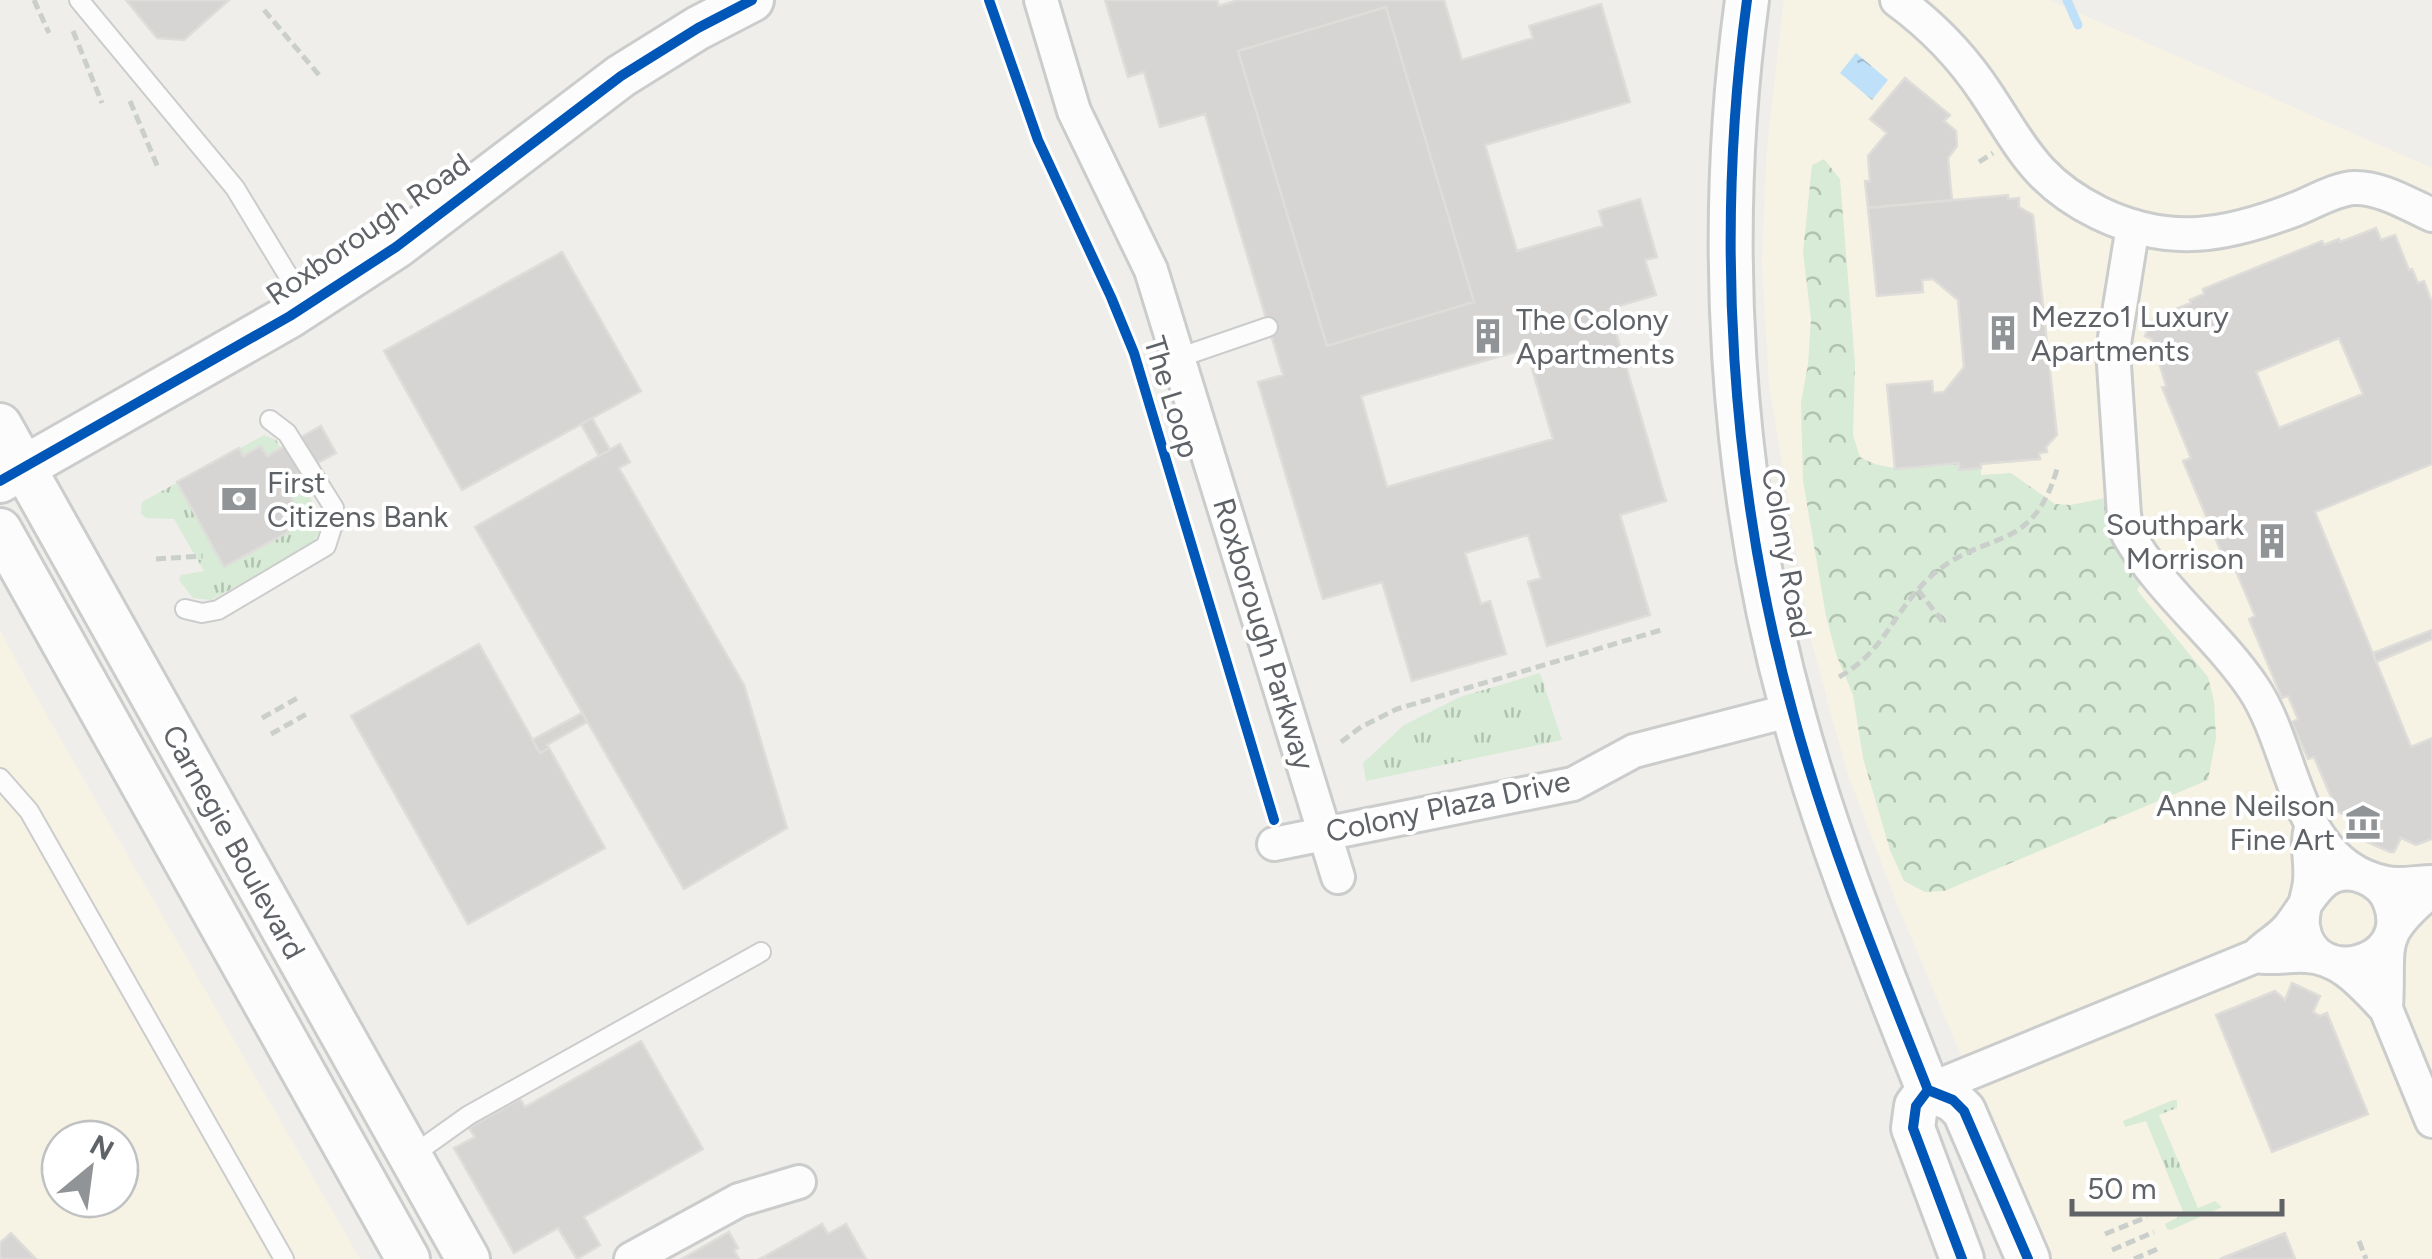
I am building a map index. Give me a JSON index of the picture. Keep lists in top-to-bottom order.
{
  "streets": {
    "street": [
      "Roxborough Road",
      "Colony Road",
      "Roxborough Parkway",
      "Colony Plaza Drive",
      "Carnegie Boulevard"
    ],
    "cycle path": ["The Loop"]
  },
  "crossings": [
    ["Roxborough Road", "Carnegie Boulevard"],
    ["Colony Road", "Colony Plaza Drive"],
    ["Roxborough Parkway", "Colony Plaza Drive"]
  ],
  "places": {
    "building": ["Mezzo1 Luxury Apartments", "The Colony Apartments", "Southpark Morrison"],
    "bank": ["First Citizens Bank"],
    "museum": ["Anne Neilson Fine Art"]
  },
  "scale_bar": "50 m",
  "north": "top right"
}
